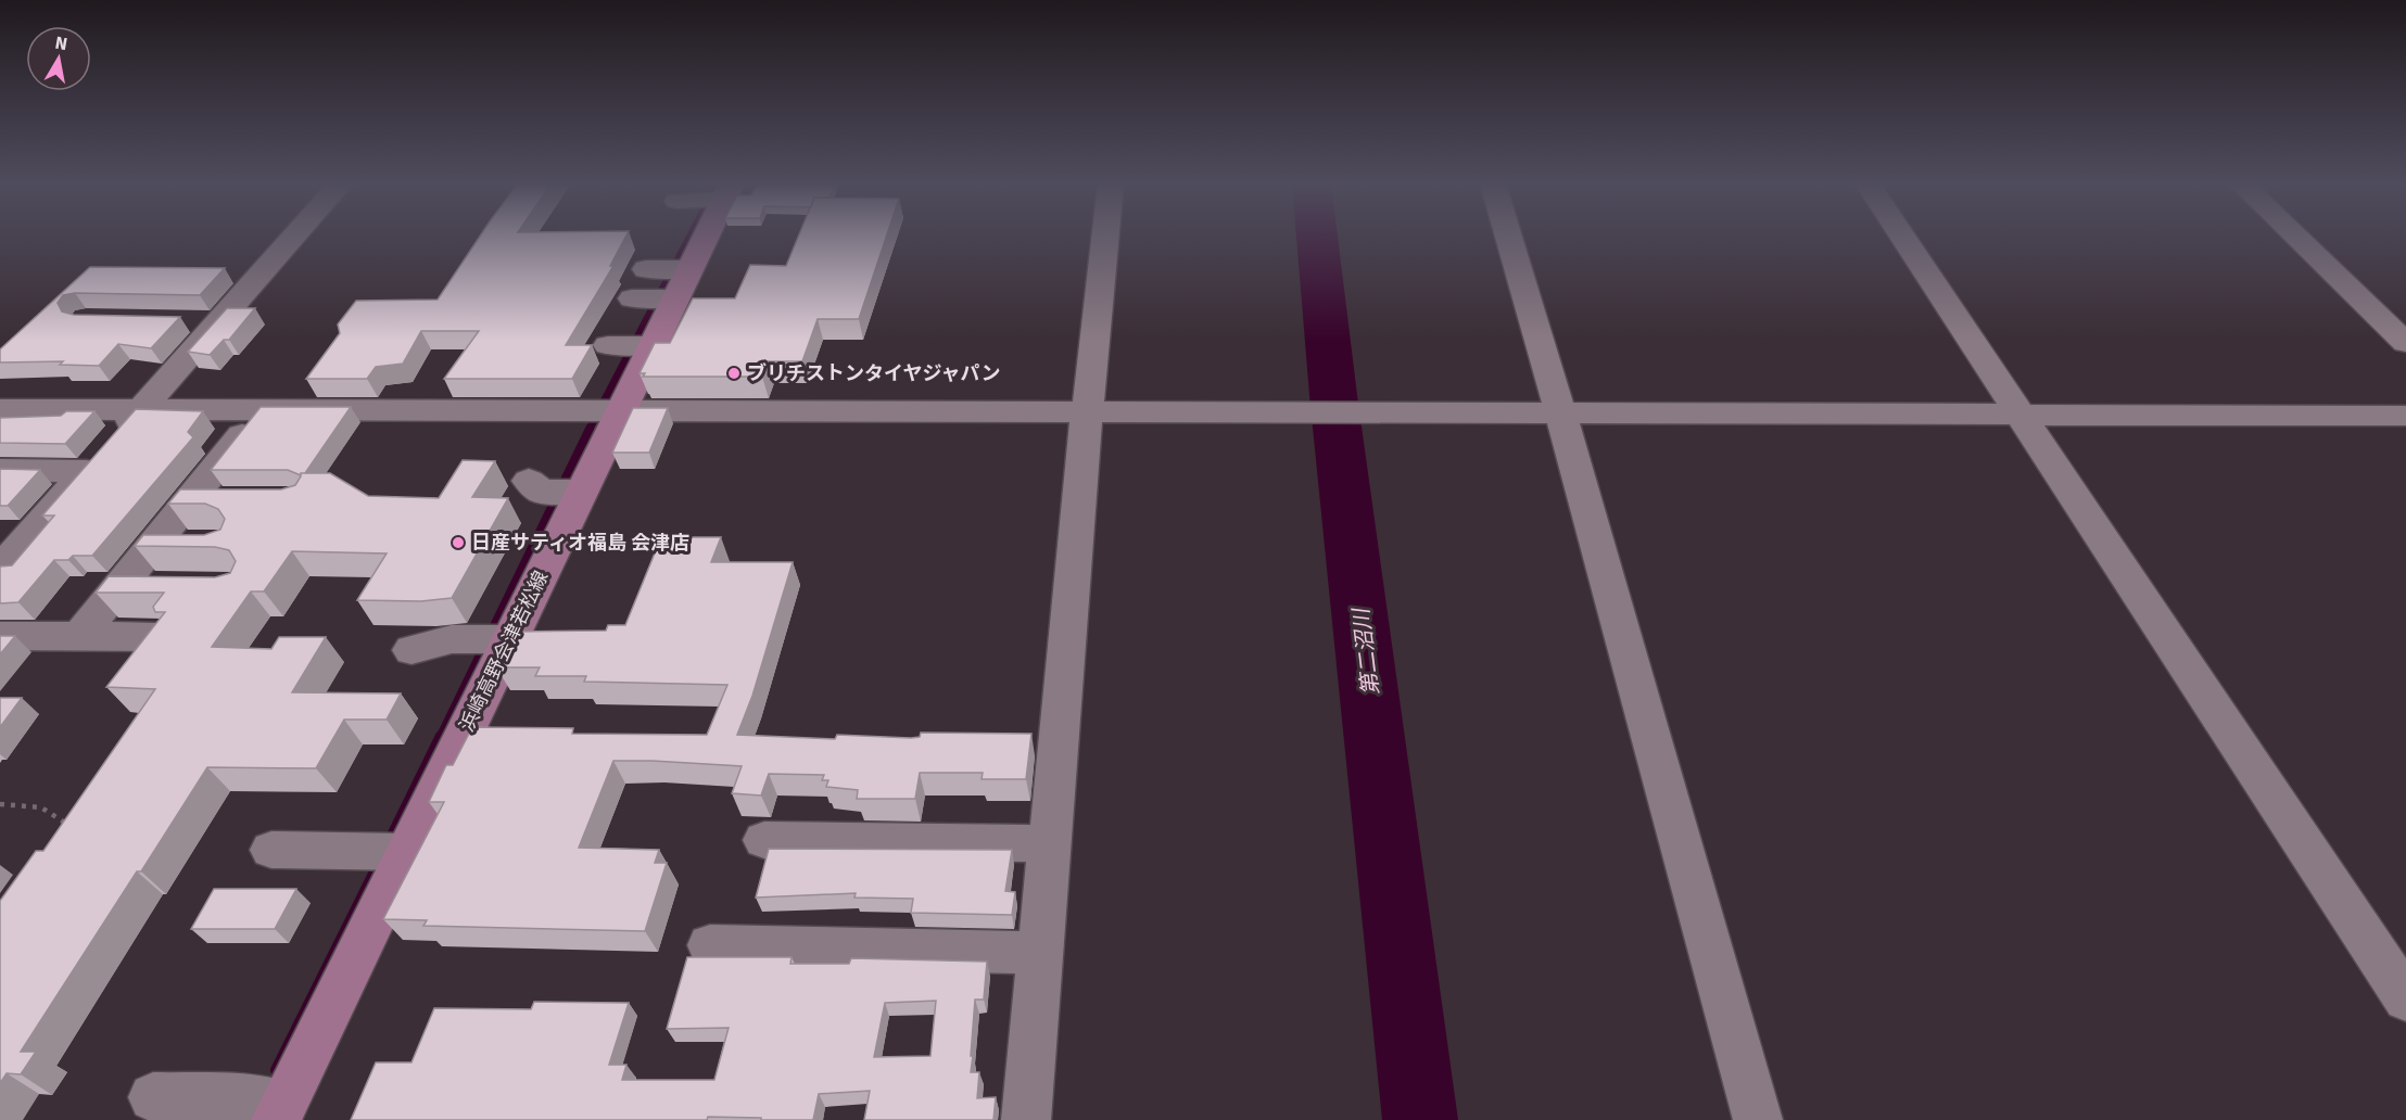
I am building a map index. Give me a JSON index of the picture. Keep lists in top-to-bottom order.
{
  "streets": {
    "main road": ["浜崎高野会津若松線"]
  },
  "water": ["第二沼川"],
  "places": ["ブリチストンタイヤジャパン", "日産サティオ福島 会津店"],
  "north": "top"
}
